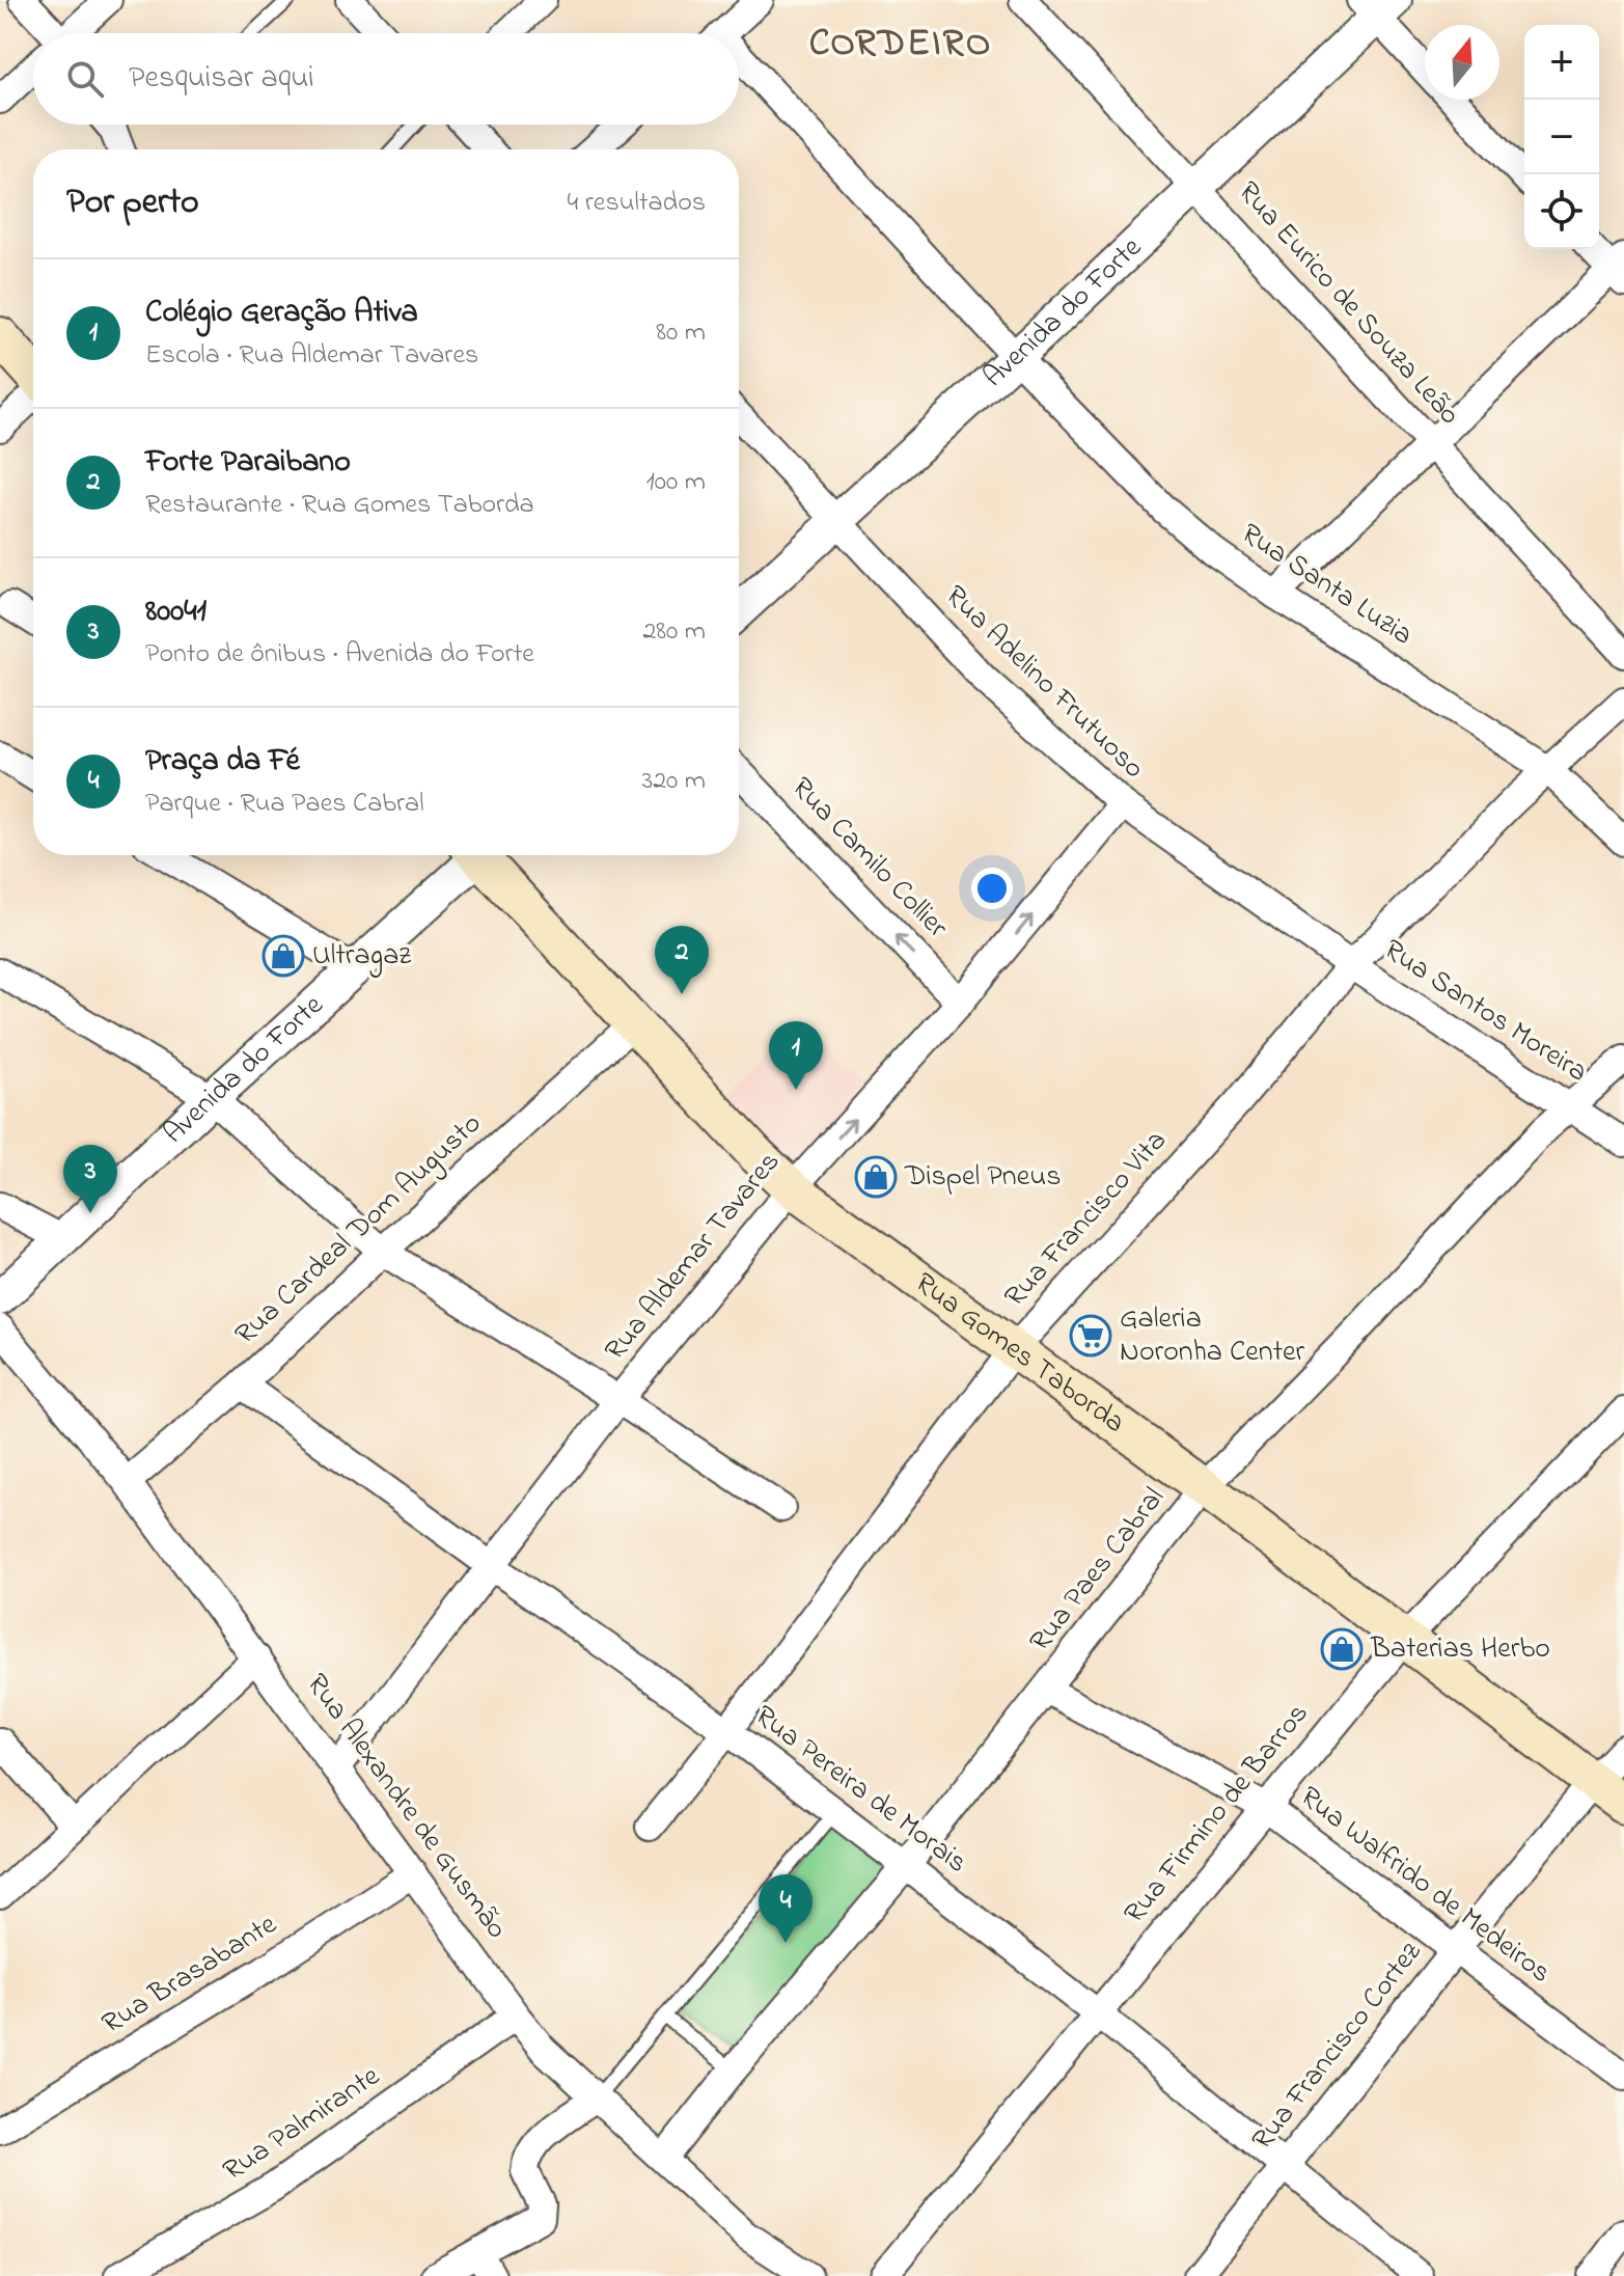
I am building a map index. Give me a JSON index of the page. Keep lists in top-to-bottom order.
{
  "streets": {
    "main road": ["Rua Gomes Taborda"],
    "street": [
      "Rua Eurico de Souza Leão",
      "Avenida do Forte",
      "Rua Santa Luzia",
      "Rua Adelino Frutuoso",
      "Rua Camilo Collier",
      "Rua Santos Moreira",
      "Rua Francisco Vita",
      "Rua Cardeal Dom Augusto",
      "Rua Aldemar Tavares",
      "Rua Paes Cabral",
      "Rua Pereira de Morais",
      "Rua Alexandre de Gusmão",
      "Rua Firmino de Barros",
      "Rua Walfrido de Medeiros",
      "Rua Brasabante",
      "Rua Francisco Cortez",
      "Rua Palmirante"
    ]
  },
  "crossings": [
    ["Rua Eurico de Souza Leão", "Avenida do Forte"],
    ["Avenida do Forte", "Rua Santa Luzia"],
    ["Avenida do Forte", "Rua Adelino Frutuoso"],
    ["Rua Santa Luzia", "Rua Francisco Vita"],
    ["Rua Adelino Frutuoso", "Rua Santos Moreira"],
    ["Rua Adelino Frutuoso", "Rua Francisco Vita"],
    ["Rua Adelino Frutuoso", "Rua Aldemar Tavares"],
    ["Rua Camilo Collier", "Rua Aldemar Tavares"],
    ["Rua Santos Moreira", "Rua Francisco Vita"],
    ["Rua Santos Moreira", "Rua Paes Cabral"],
    ["Rua Francisco Vita", "Rua Gomes Taborda"],
    ["Rua Francisco Vita", "Rua Pereira de Morais"],
    ["Rua Cardeal Dom Augusto", "Rua Gomes Taborda"],
    ["Rua Cardeal Dom Augusto", "Rua Pereira de Morais"],
    ["Rua Cardeal Dom Augusto", "Rua Alexandre de Gusmão"],
    ["Rua Aldemar Tavares", "Rua Gomes Taborda"],
    ["Rua Aldemar Tavares", "Rua Pereira de Morais"],
    ["Rua Aldemar Tavares", "Rua Alexandre de Gusmão"],
    ["Rua Gomes Taborda", "Rua Paes Cabral"],
    ["Rua Gomes Taborda", "Rua Firmino de Barros"],
    ["Rua Gomes Taborda", "Rua Francisco Cortez"],
    ["Rua Paes Cabral", "Rua Pereira de Morais"],
    ["Rua Paes Cabral", "Rua Alexandre de Gusmão"],
    ["Rua Paes Cabral", "Rua Walfrido de Medeiros"],
    ["Rua Pereira de Morais", "Rua Firmino de Barros"],
    ["Rua Pereira de Morais", "Rua Francisco Cortez"],
    ["Rua Alexandre de Gusmão", "Rua Brasabante"],
    ["Rua Alexandre de Gusmão", "Rua Palmirante"],
    ["Rua Firmino de Barros", "Rua Walfrido de Medeiros"],
    ["Rua Walfrido de Medeiros", "Rua Francisco Cortez"]
  ],
  "one_way": ["Rua Camilo Collier", "Rua Aldemar Tavares"],
  "districts": ["CORDEIRO"],
  "places": {
    "shop": ["Ultragaz", "Dispel Pneus", "Baterias Herbo"],
    "supermarket": ["Galeria Noronha Center"]
  },
  "north": "top",
  "page": {
    "map_buttons": ["+", "−"],
    "search": "Pesquisar aqui",
    "heading": ["Por perto", "4 resultados"],
    "list": [
      {
        "mark": "1",
        "name": "Colégio Geração Ativa",
        "note": "Escola · Rua Aldemar Tavares",
        "value": "80 m"
      },
      {
        "mark": "2",
        "name": "Forte Paraibano",
        "note": "Restaurante · Rua Gomes Taborda",
        "value": "100 m"
      },
      {
        "mark": "3",
        "name": "80041",
        "note": "Ponto de ônibus · Avenida do Forte",
        "value": "280 m"
      },
      {
        "mark": "4",
        "name": "Praça da Fé",
        "note": "Parque · Rua Paes Cabral",
        "value": "320 m"
      }
    ],
    "pins": [
      "2",
      "1",
      "3",
      "4"
    ]
  }
}
